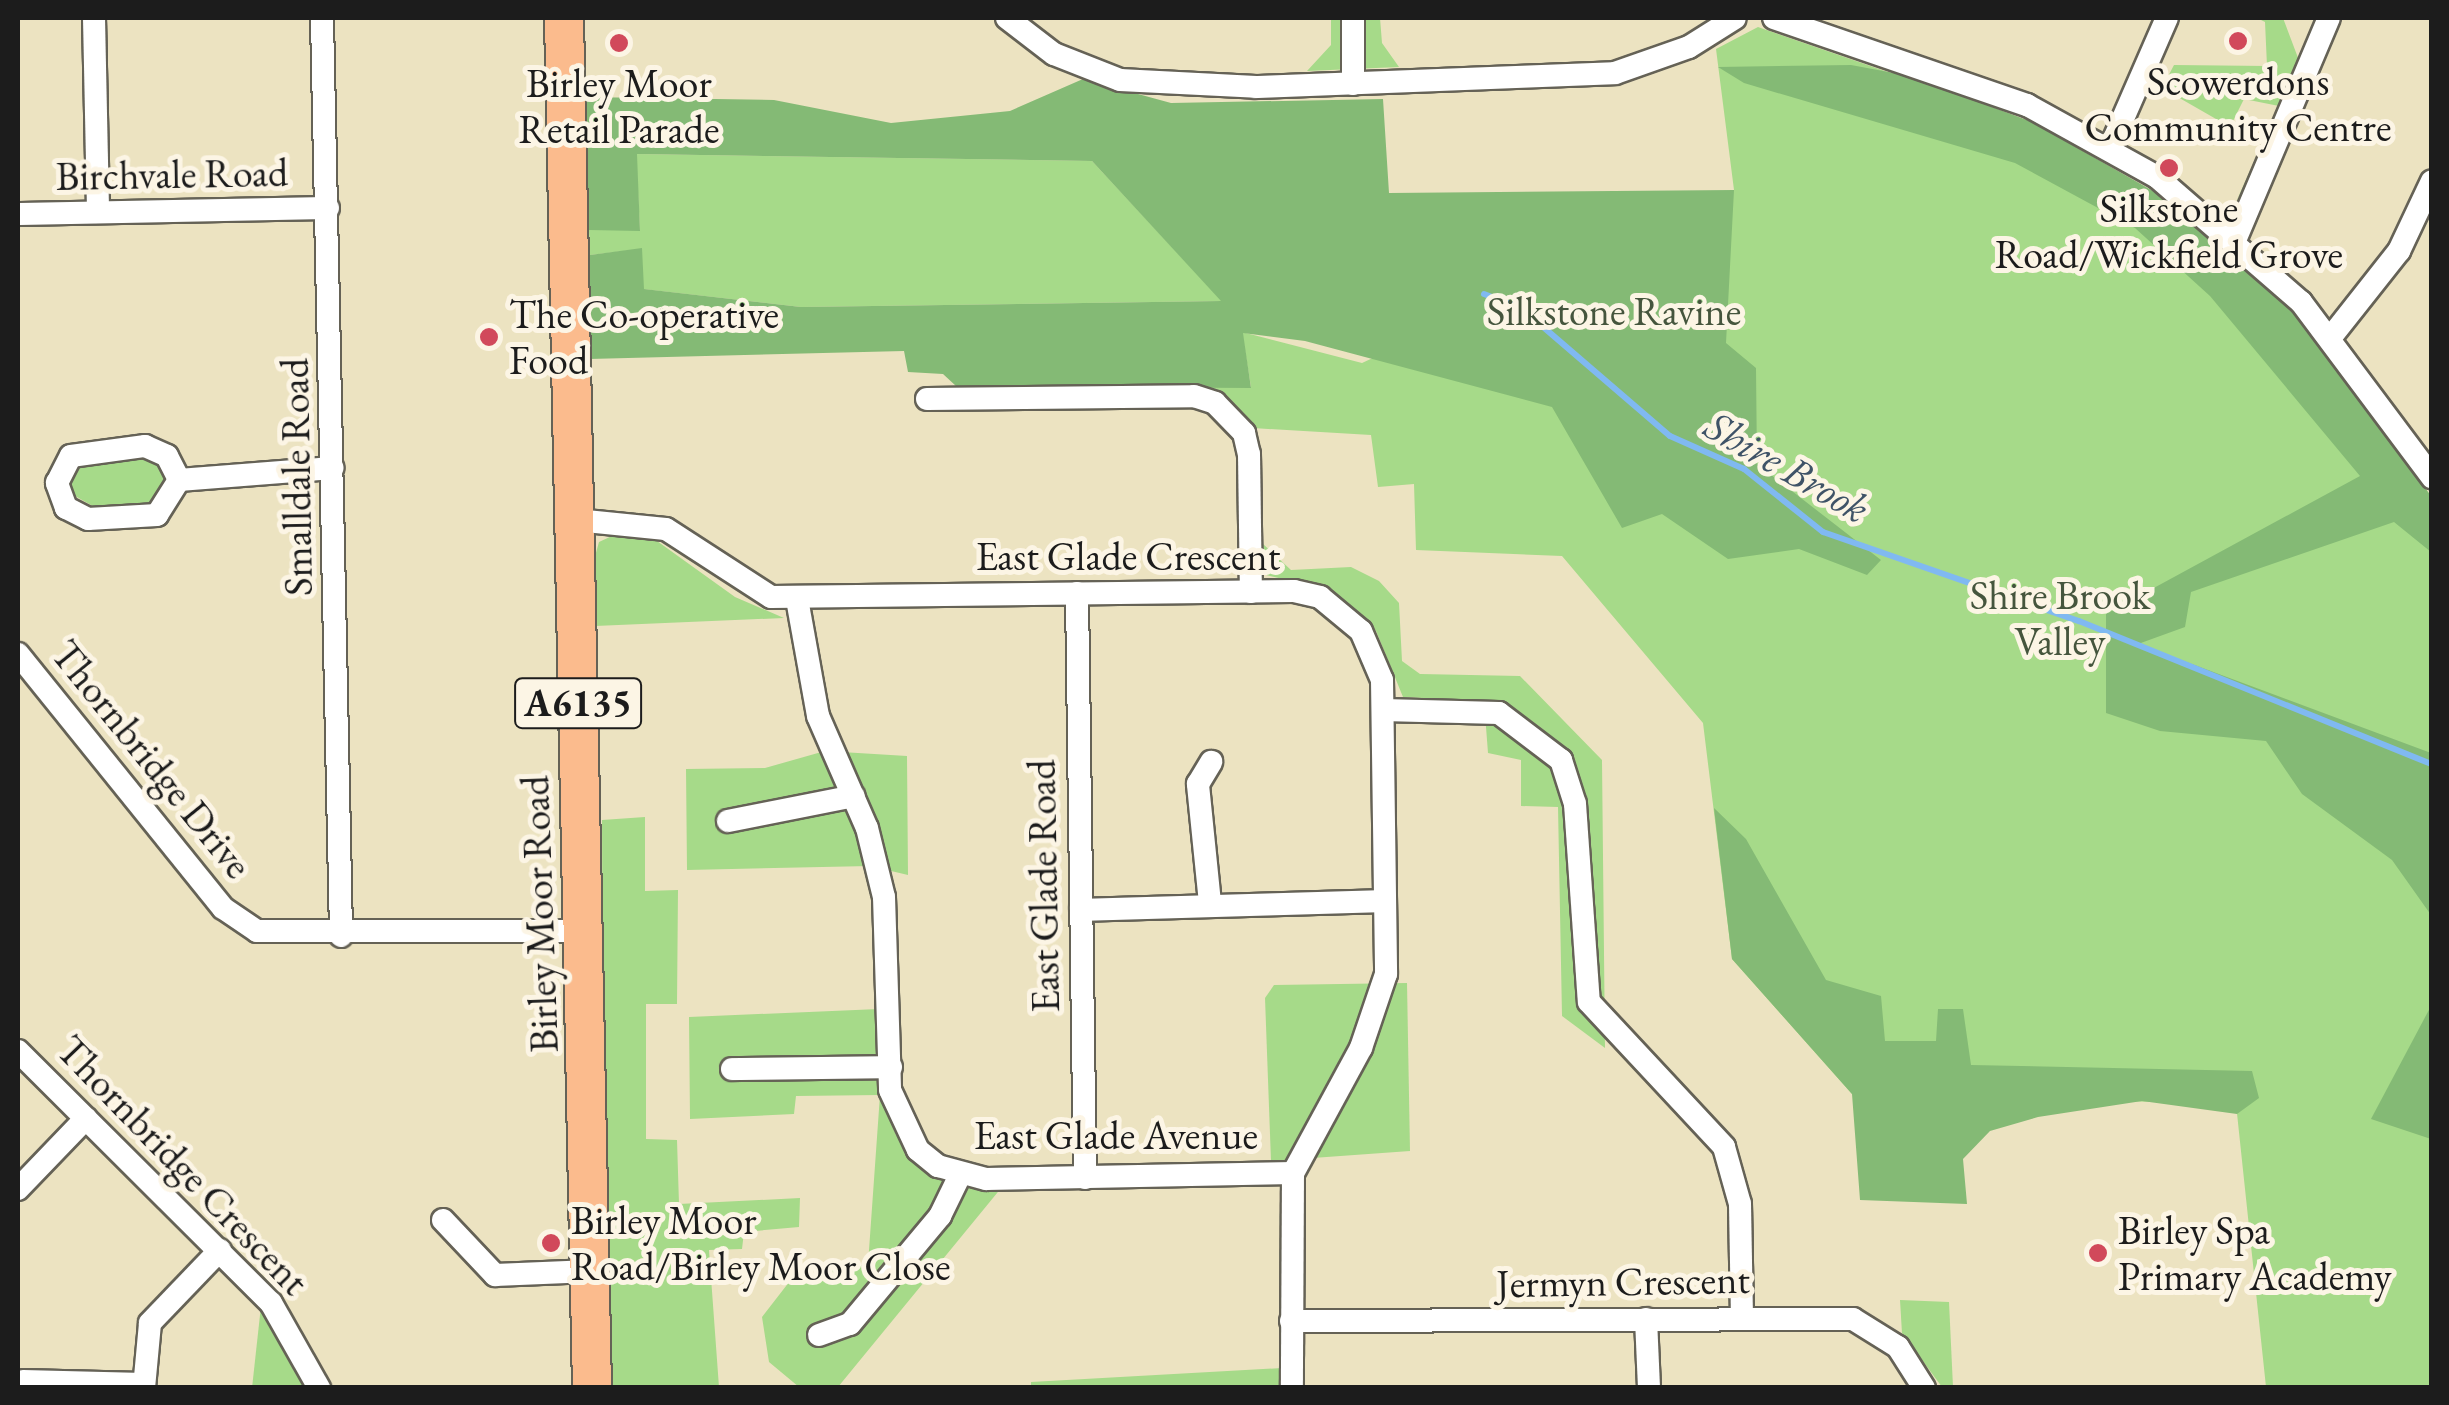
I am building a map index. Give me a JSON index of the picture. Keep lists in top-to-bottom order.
{
  "streets": {
    "main road": ["A6135", "Birley Moor Road"],
    "street": [
      "Birchvale Road",
      "Smalldale Road",
      "East Glade Crescent",
      "Thornbridge Drive",
      "East Glade Road",
      "East Glade Avenue",
      "Thornbridge Crescent",
      "Jermyn Crescent"
    ]
  },
  "crossings": [
    ["Birchvale Road", "Smalldale Road"],
    ["Smalldale Road", "Thornbridge Drive"],
    ["East Glade Crescent", "East Glade Road"],
    ["East Glade Crescent", "Birley Moor Road"],
    ["East Glade Crescent", "East Glade Avenue"],
    ["Thornbridge Drive", "Birley Moor Road"],
    ["East Glade Road", "East Glade Avenue"]
  ],
  "water": ["Shire Brook"],
  "parks": ["Silkstone Ravine", "Shire Brook Valley"],
  "places": [
    "Scowerdons Community Centre",
    "Birley Moor Retail Parade",
    "Silkstone Road/Wickfield Grove",
    "The Co-operative Food",
    "Birley Moor Road/Birley Moor Close",
    "Birley Spa Primary Academy"
  ]
}
